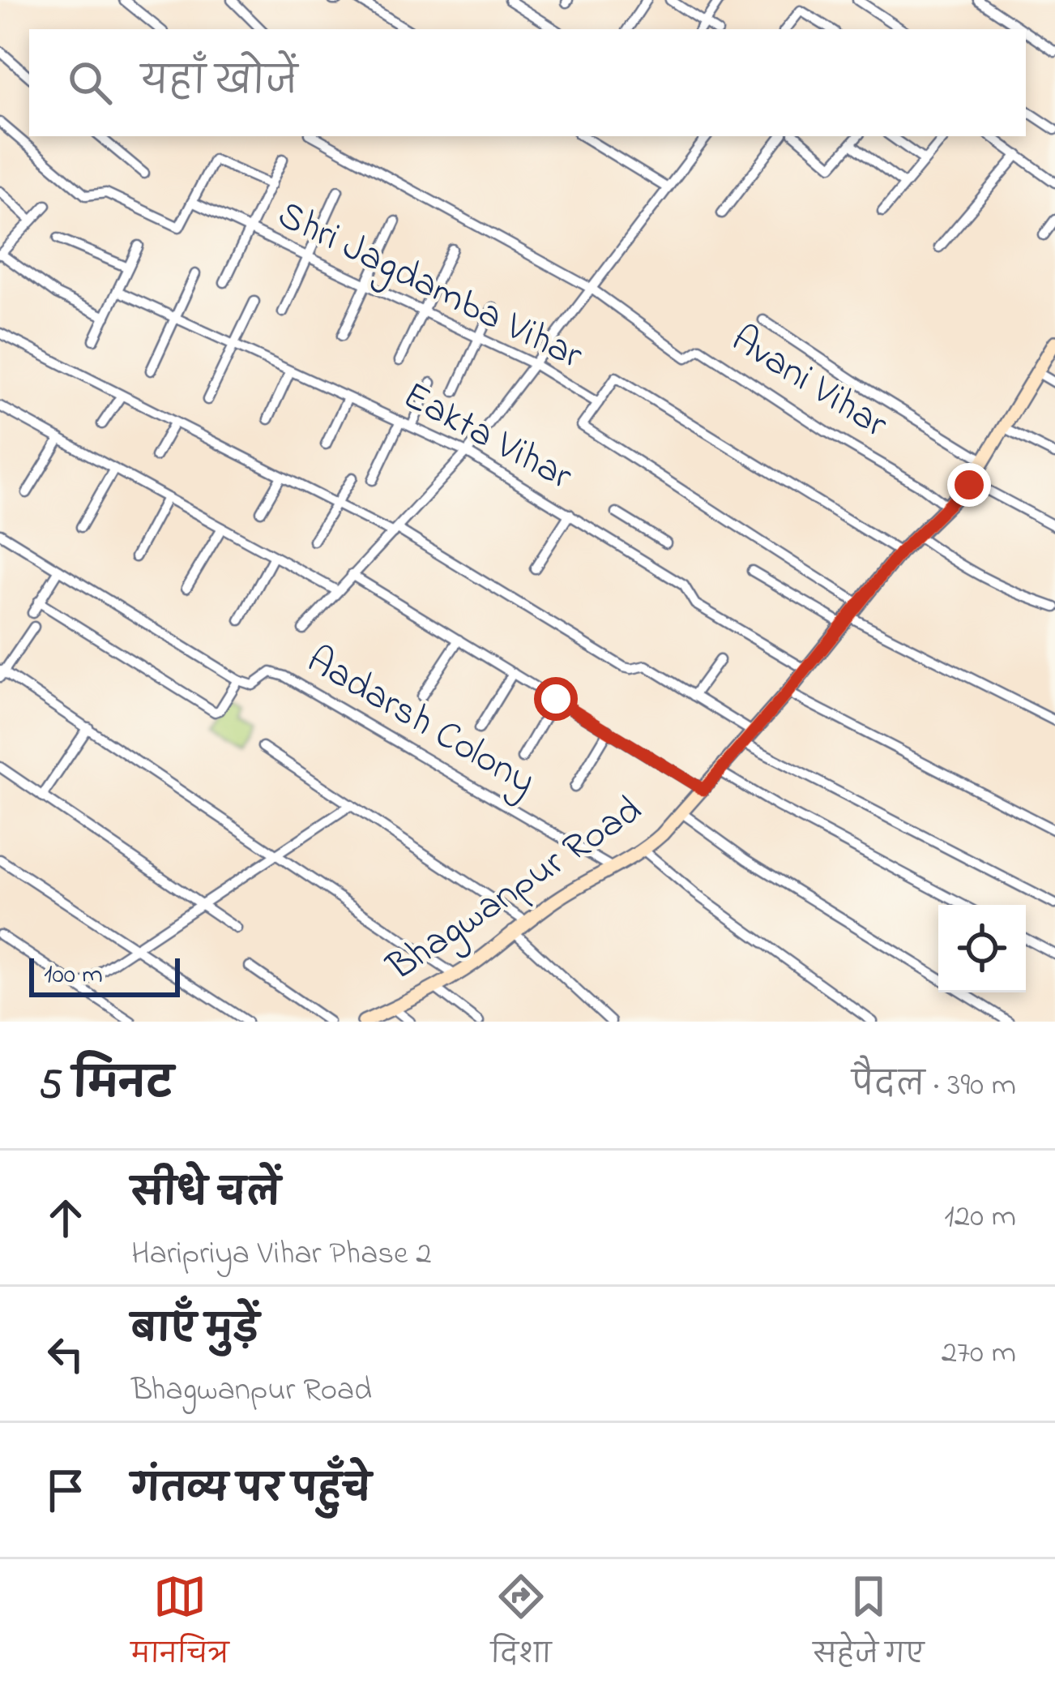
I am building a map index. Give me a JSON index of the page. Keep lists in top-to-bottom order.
{
  "streets": {
    "street": [
      "Shri Jagdamba Vihar",
      "Avani Vihar",
      "Eakta Vihar",
      "Aadarsh Colony",
      "Bhagwanpur Road"
    ]
  },
  "crossings": [
    ["Shri Jagdamba Vihar", "Bhagwanpur Road"],
    ["Avani Vihar", "Bhagwanpur Road"],
    ["Eakta Vihar", "Bhagwanpur Road"],
    ["Aadarsh Colony", "Bhagwanpur Road"]
  ],
  "scale_bar": "100 m",
  "page": {
    "search": "यहाँ खोजें",
    "scale": "100 m",
    "heading": ["5 मिनट", "पैदल · 390 m"],
    "list": [
      ["सीधे चलें", "Haripriya Vihar Phase 2", "120 m"],
      ["बाएँ मुड़ें", "Bhagwanpur Road", "270 m"],
      "गंतव्य पर पहुँचे"
    ],
    "nav": ["मानचित्र", "दिशा", "सहेजे गए"]
  }
}
